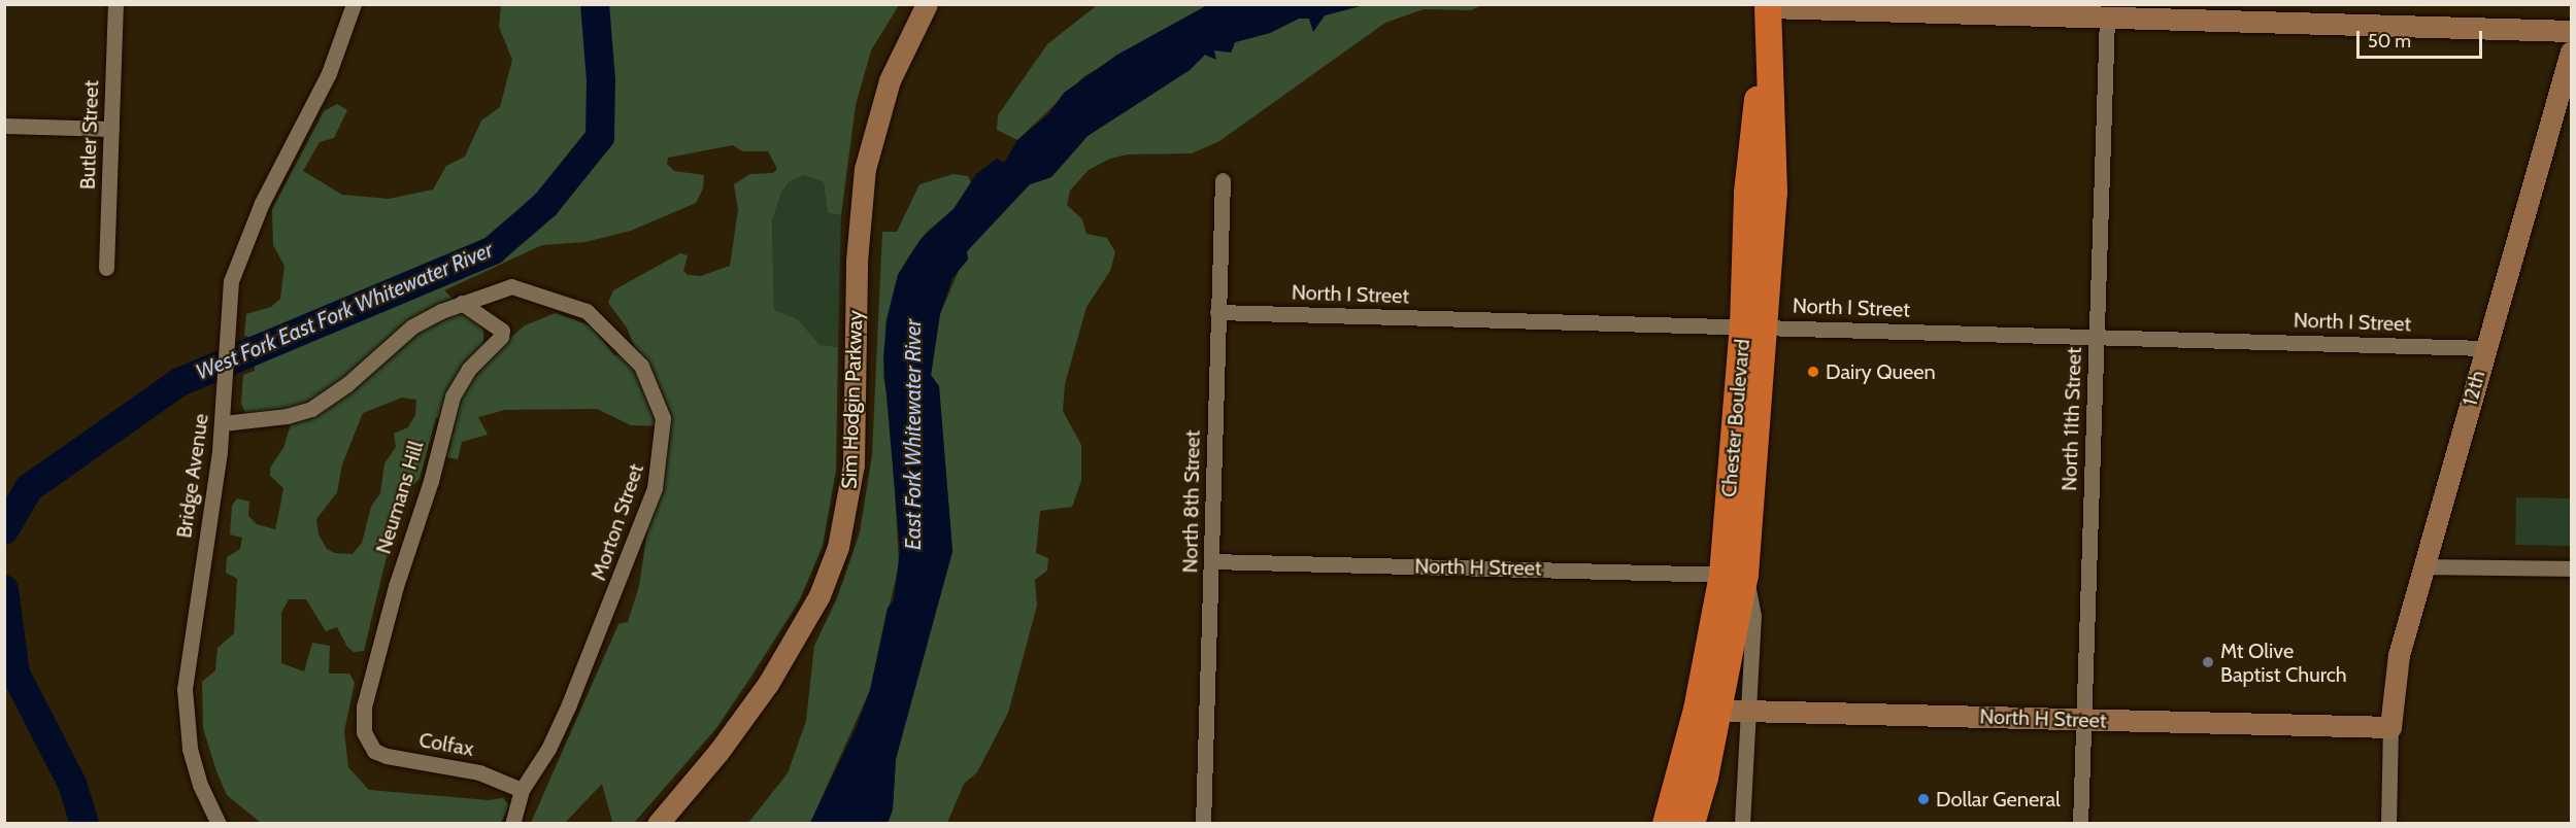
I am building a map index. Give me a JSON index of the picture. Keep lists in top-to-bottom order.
{
  "streets": {
    "highway": ["Chester Boulevard"],
    "street": [
      "Butler Street",
      "North I Street",
      "12th",
      "Sim Hodgin Parkway",
      "North 11th Street",
      "Bridge Avenue",
      "Neumans Hill",
      "North 8th Street",
      "Morton Street",
      "North H Street",
      "Colfax"
    ]
  },
  "crossings": [
    ["North I Street", "12th"],
    ["North I Street", "Chester Boulevard"],
    ["North I Street", "North 11th Street"],
    ["North I Street", "North 8th Street"],
    ["12th", "North H Street"],
    ["Chester Boulevard", "North H Street"],
    ["North 11th Street", "North H Street"],
    ["Bridge Avenue", "Morton Street"],
    ["Neumans Hill", "Morton Street"],
    ["Neumans Hill", "Colfax"],
    ["North 8th Street", "North H Street"],
    ["Morton Street", "Colfax"]
  ],
  "water": ["West Fork East Fork Whitewater River", "East Fork Whitewater River"],
  "places": ["Dairy Queen", "Mt Olive Baptist Church", "Dollar General"],
  "scale_bar": "50 m"
}
